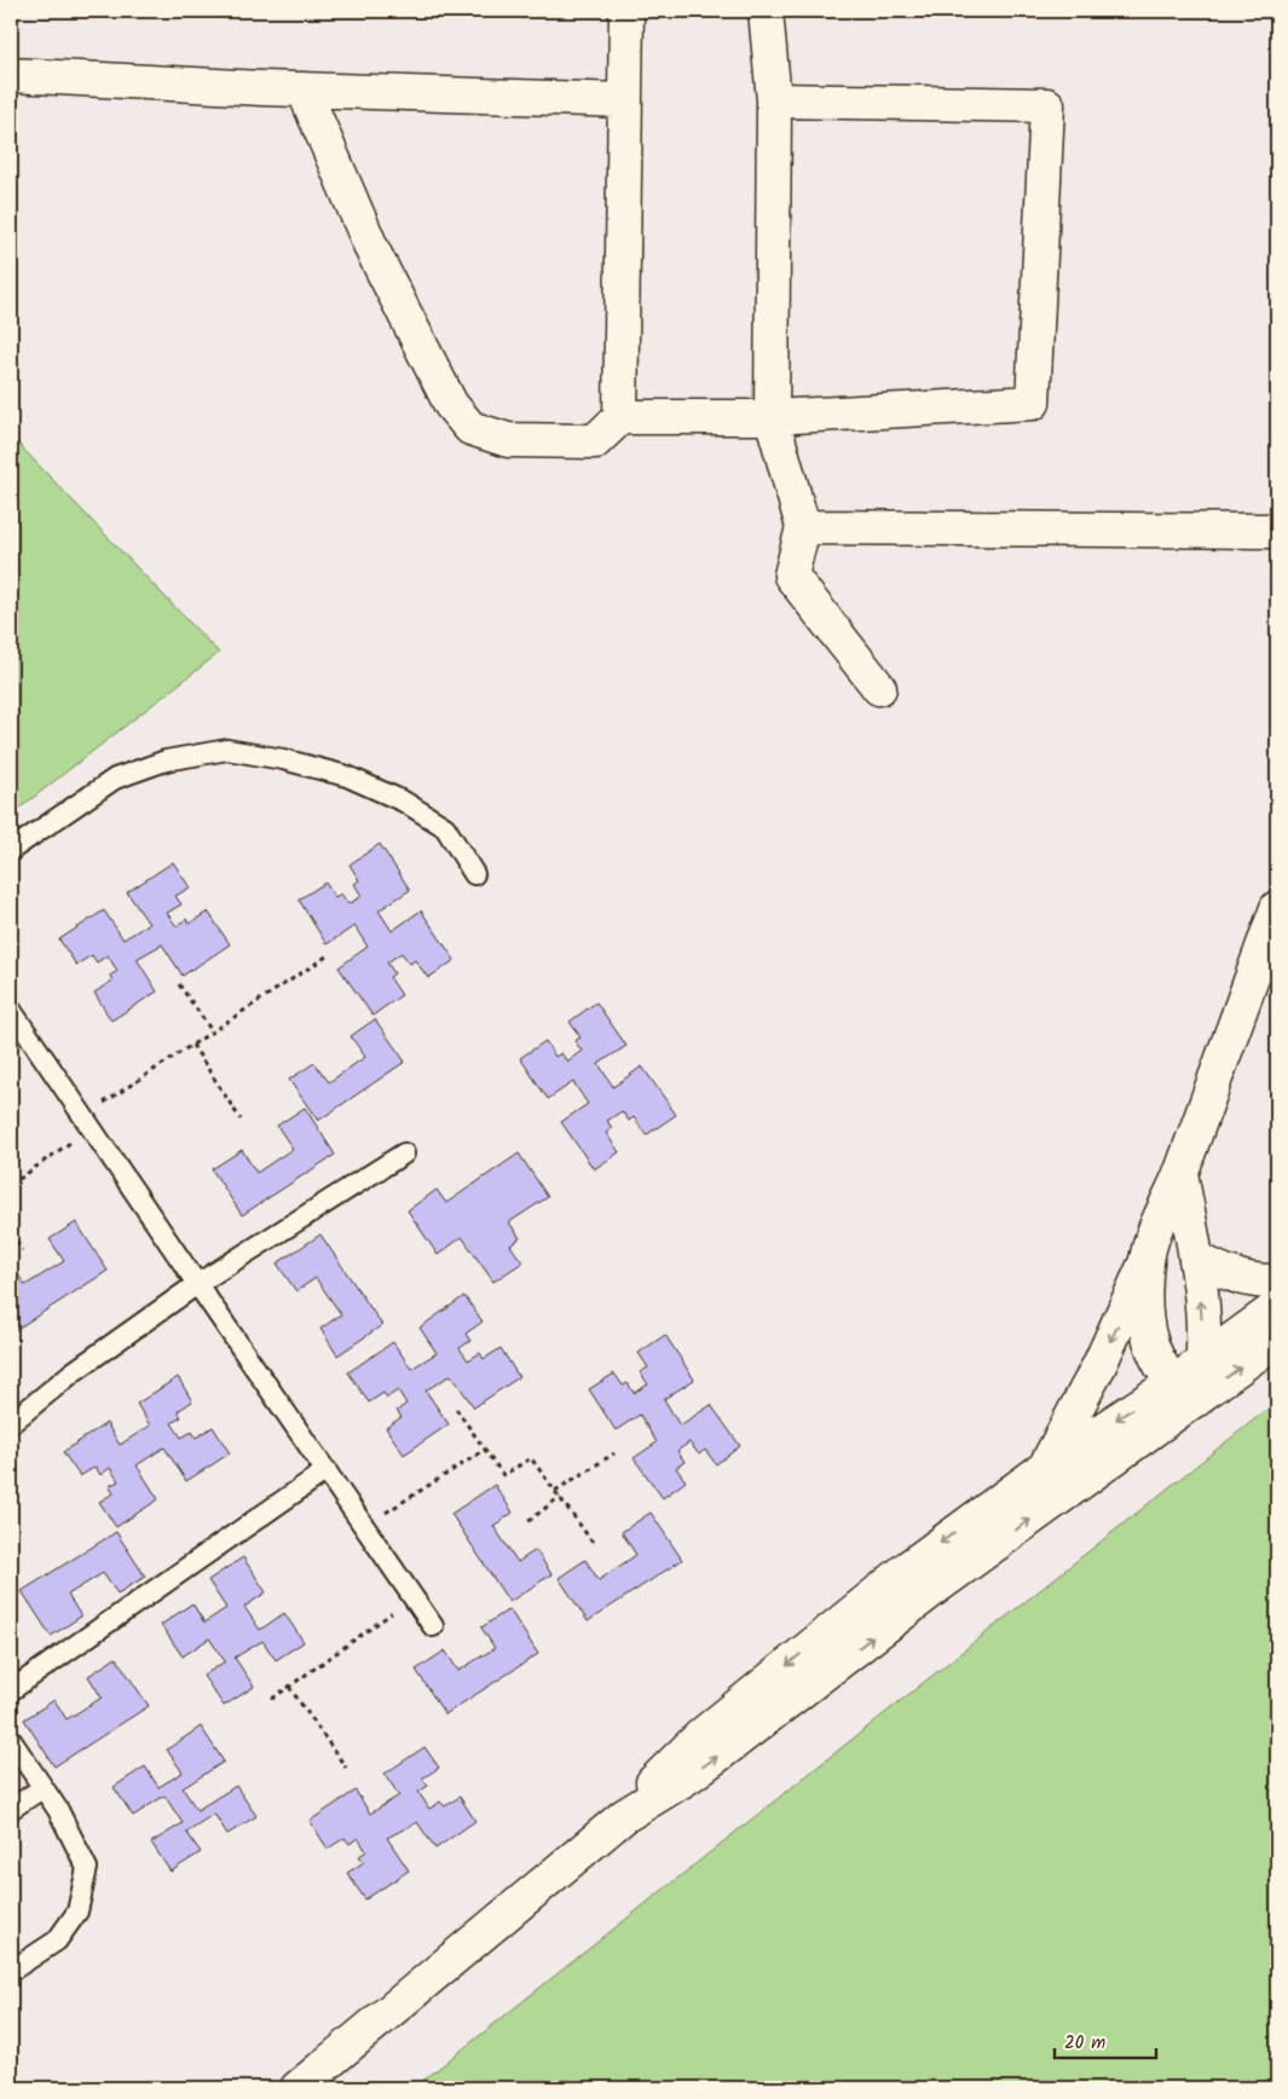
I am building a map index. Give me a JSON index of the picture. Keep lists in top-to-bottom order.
{
  "scale_bar": "20 m"
}
